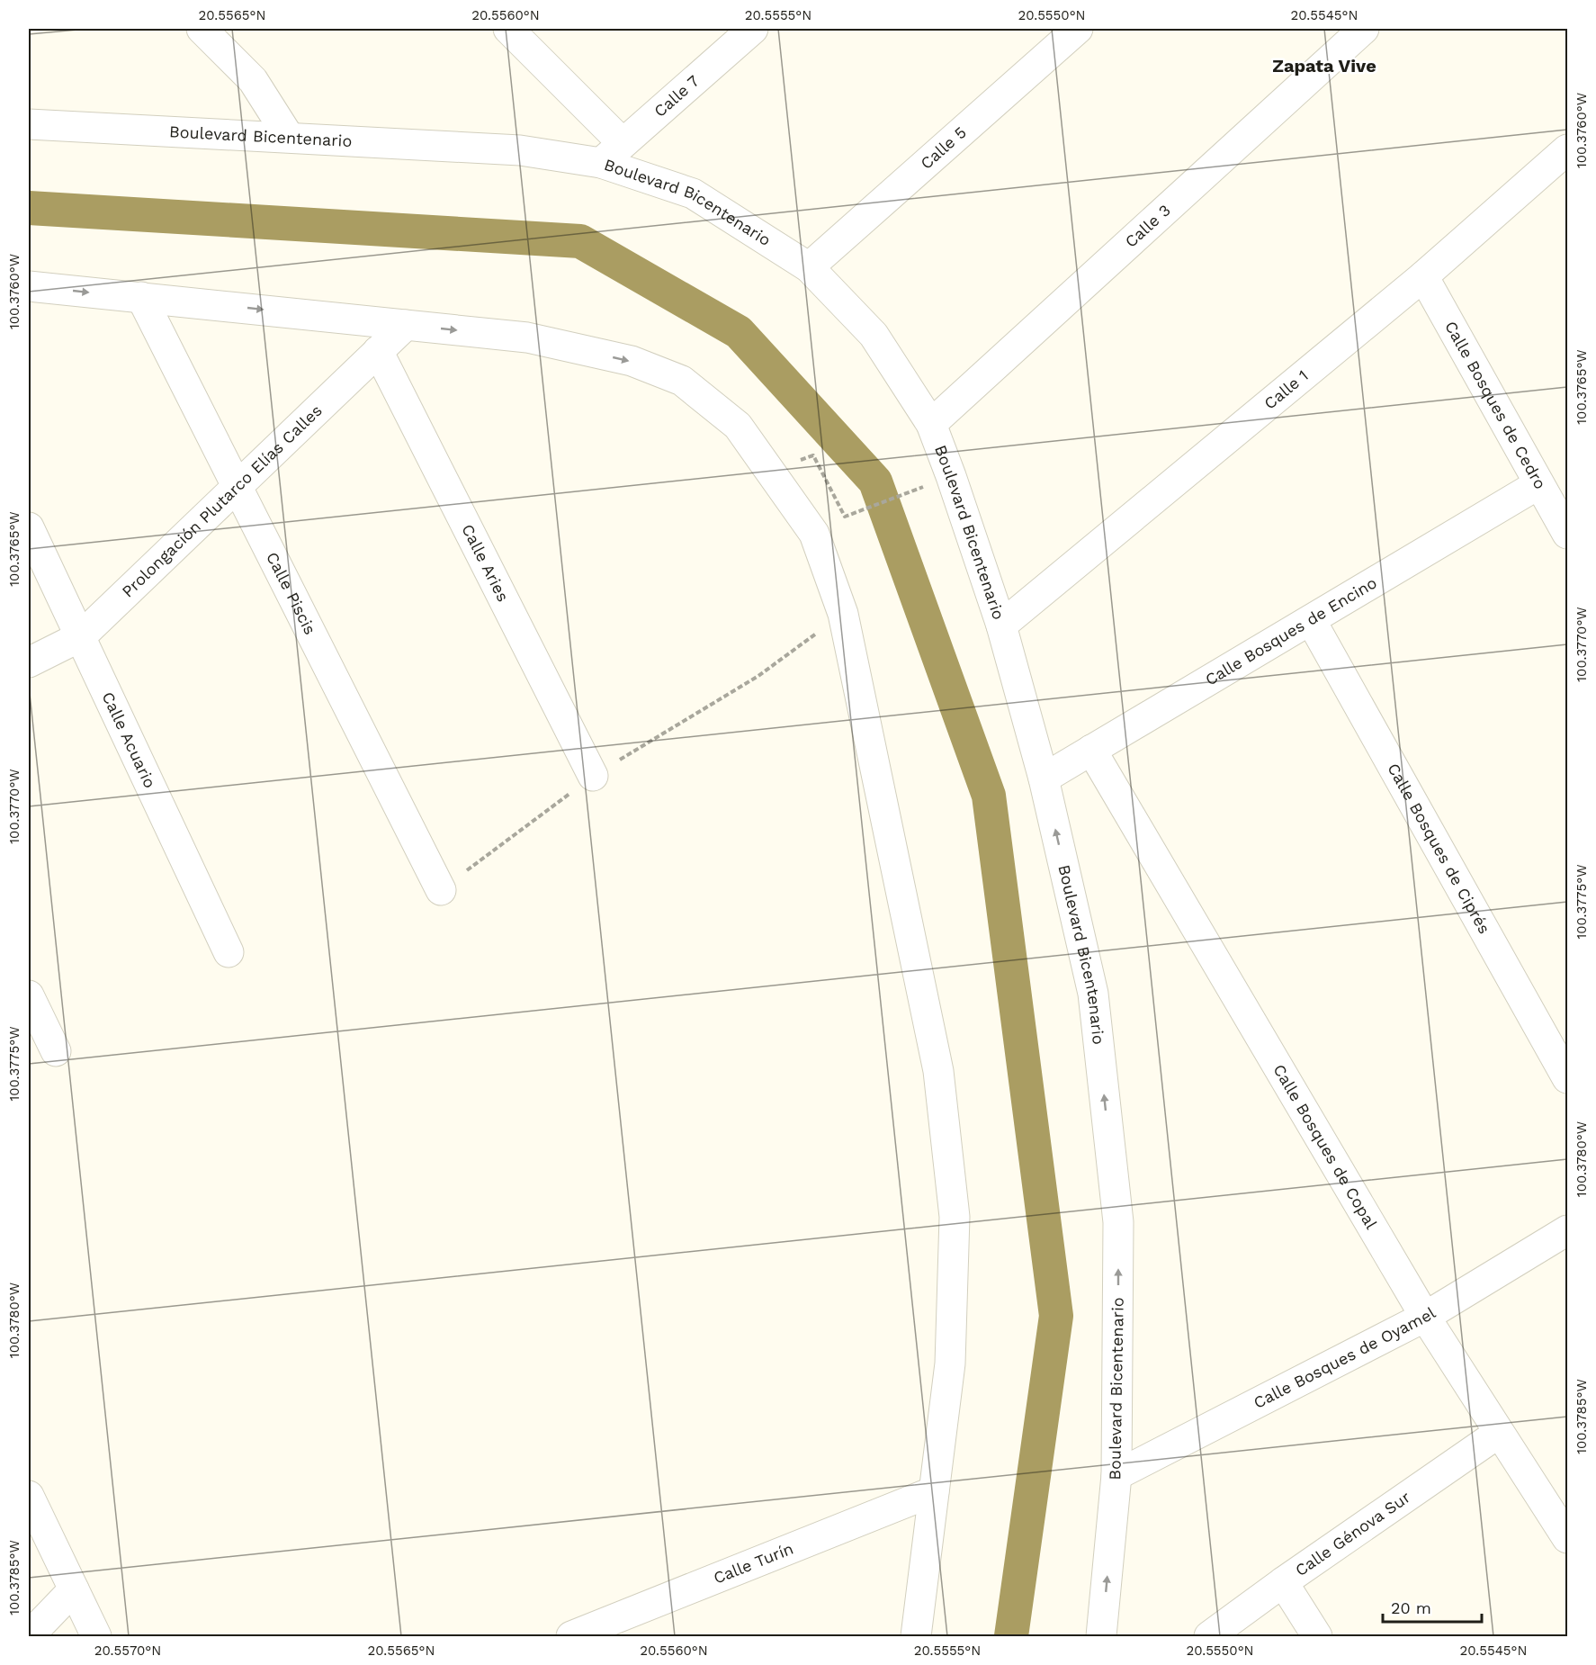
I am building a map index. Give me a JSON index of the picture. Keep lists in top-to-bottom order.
{
  "streets": {
    "street": [
      "Calle 7",
      "Boulevard Bicentenario",
      "Calle 5",
      "Calle 3",
      "Calle 1",
      "Calle Bosques de Cedro",
      "Prolongación Plutarco Elías Calles",
      "Calle Aries",
      "Calle Piscis",
      "Calle Bosques de Encino",
      "Calle Acuario",
      "Calle Bosques de Ciprés",
      "Calle Bosques de Copal",
      "Calle Bosques de Oyamel",
      "Calle Génova Sur",
      "Calle Turín"
    ]
  },
  "crossings": [
    ["Calle 7", "Boulevard Bicentenario"],
    ["Boulevard Bicentenario", "Calle 5"],
    ["Boulevard Bicentenario", "Calle 3"],
    ["Boulevard Bicentenario", "Calle 1"],
    ["Boulevard Bicentenario", "Calle Bosques de Encino"],
    ["Boulevard Bicentenario", "Calle Bosques de Oyamel"],
    ["Calle 1", "Calle Bosques de Cedro"],
    ["Calle Bosques de Cedro", "Calle Bosques de Encino"],
    ["Prolongación Plutarco Elías Calles", "Calle Aries"],
    ["Prolongación Plutarco Elías Calles", "Calle Piscis"],
    ["Prolongación Plutarco Elías Calles", "Calle Acuario"],
    ["Calle Bosques de Encino", "Calle Bosques de Ciprés"],
    ["Calle Bosques de Encino", "Calle Bosques de Copal"],
    ["Calle Bosques de Copal", "Calle Bosques de Oyamel"],
    ["Calle Bosques de Copal", "Calle Génova Sur"]
  ],
  "districts": ["Zapata Vive"],
  "scale_bar": "20 m",
  "coordinates": [
    "20.5565°N",
    "20.5560°N",
    "20.5555°N",
    "20.5550°N",
    "20.5545°N",
    "100.3760°W",
    "100.3765°W",
    "100.3770°W",
    "100.3775°W",
    "100.3780°W",
    "100.3785°W",
    "20.5570°N"
  ]
}
